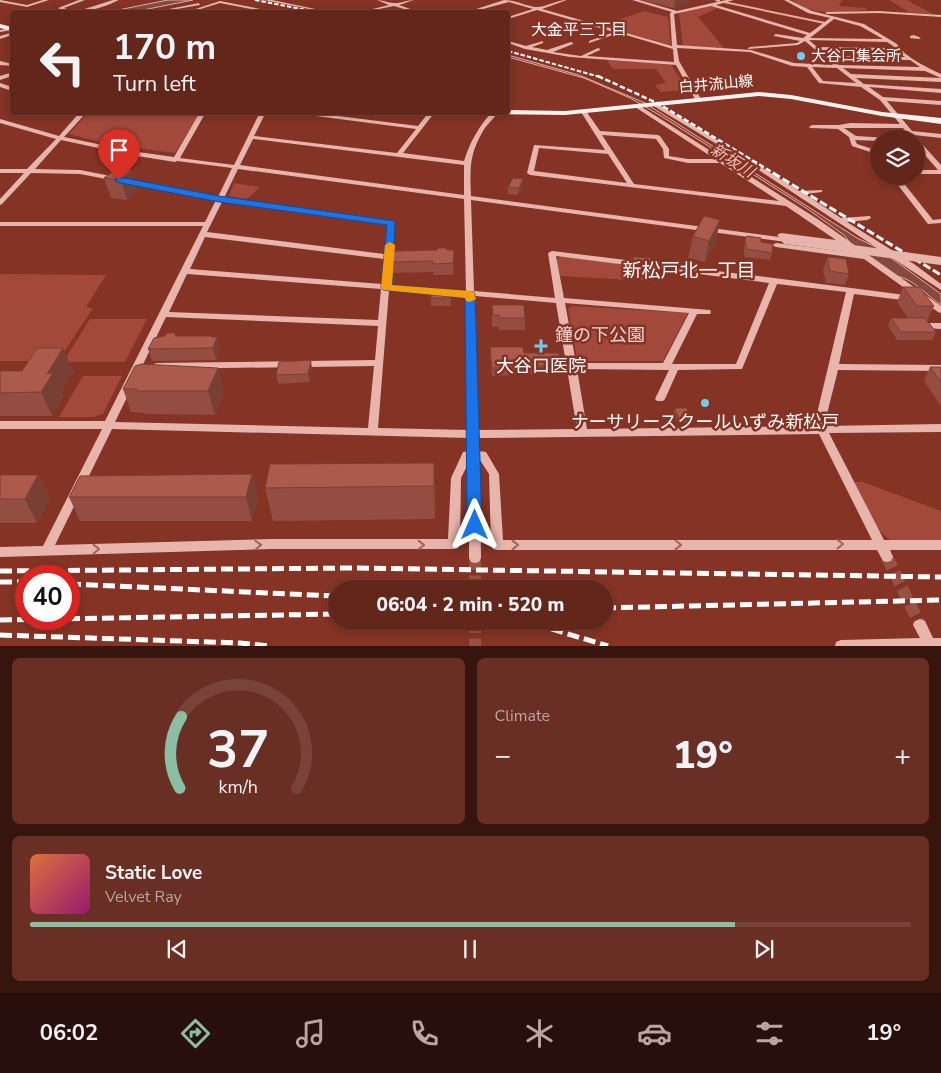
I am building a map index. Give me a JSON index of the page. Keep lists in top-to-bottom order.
{
  "streets": {
    "main road": ["白井流山線"]
  },
  "districts": ["大金平三丁目", "新松戸北一丁目"],
  "water": ["新坂川"],
  "parks": ["鐘の下公園"],
  "places": {
    "other": ["大谷口集会所", "ナーサリースクールいずみ新松戸"],
    "health": ["大谷口医院"]
  },
  "page": {
    "turn": ["170 m", "Turn left"],
    "limit": "40",
    "trip": "06:04 · 2 min · 520 m",
    "tile": "Climate",
    "heat": ["−", "19°", "+"],
    "song": ["Static Love", "Velvet Ray"],
    "tabs": ["06:02", "19°"],
    "gauge": ["37", "km/h"]
  }
}
